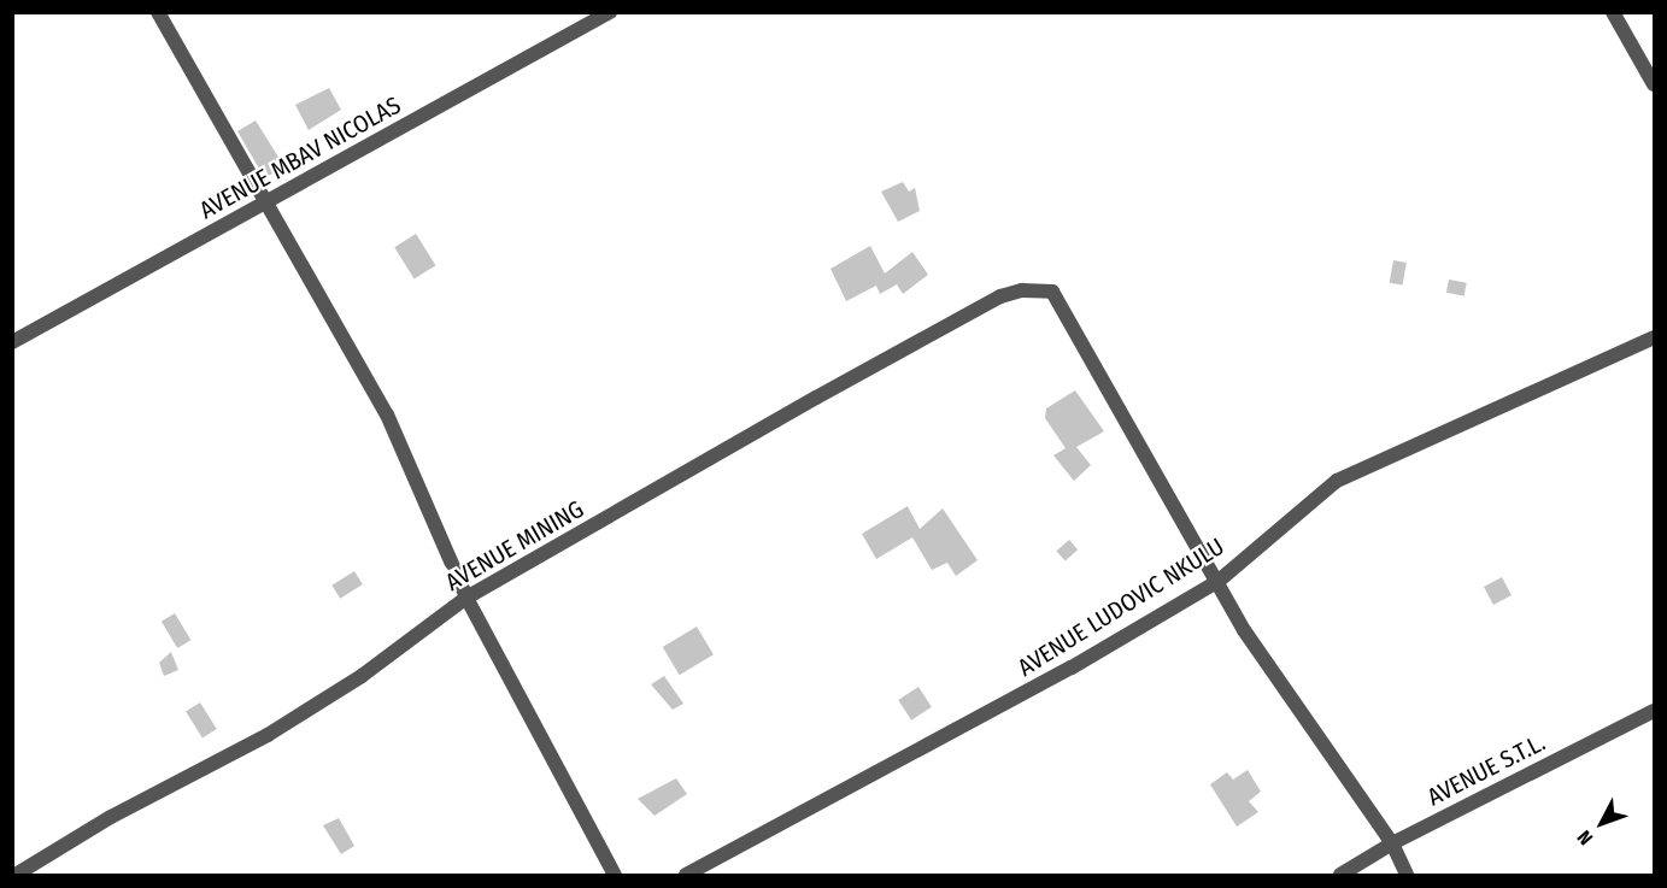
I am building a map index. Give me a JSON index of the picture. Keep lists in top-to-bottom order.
{
  "streets": {
    "street": [
      "AVENUE MBAV NICOLAS",
      "AVENUE MINING",
      "AVENUE LUDOVIC NKULU",
      "AVENUE S.T.L."
    ]
  },
  "crossings": [
    ["AVENUE MINING", "AVENUE LUDOVIC NKULU"]
  ],
  "north": "bottom left"
}
